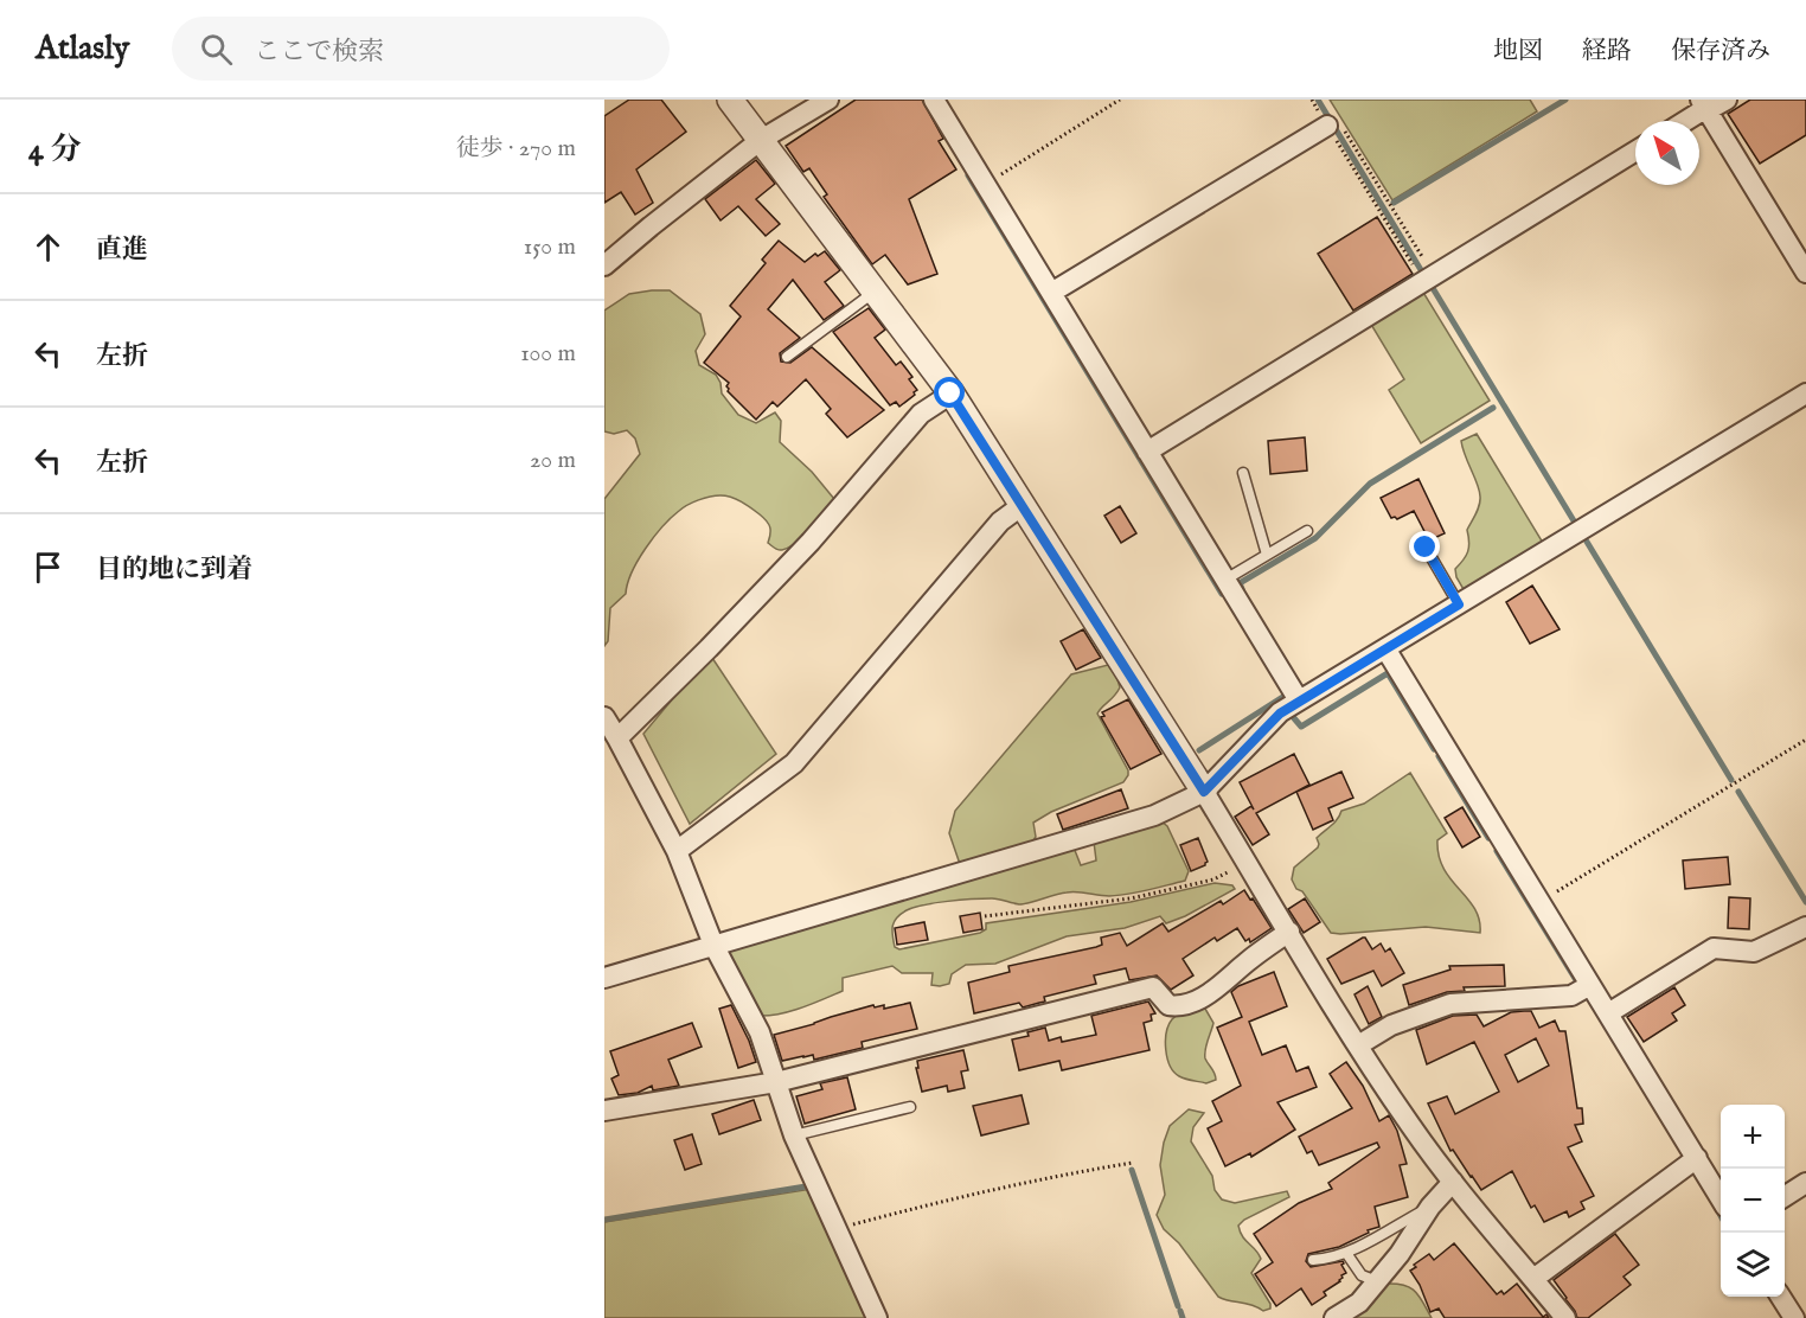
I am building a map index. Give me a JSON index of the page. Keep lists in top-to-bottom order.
{
  "north": "top left",
  "page": {
    "header": "Atlasly",
    "search": "ここで検索",
    "nav": ["地図", "経路", "保存済み"],
    "heading": ["4 分", "徒歩 · 270 m"],
    "list": [
      ["直進", "150 m"],
      ["左折", "100 m"],
      ["左折", "20 m"],
      "目的地に到着"
    ],
    "map_buttons": ["+", "−"]
  }
}
